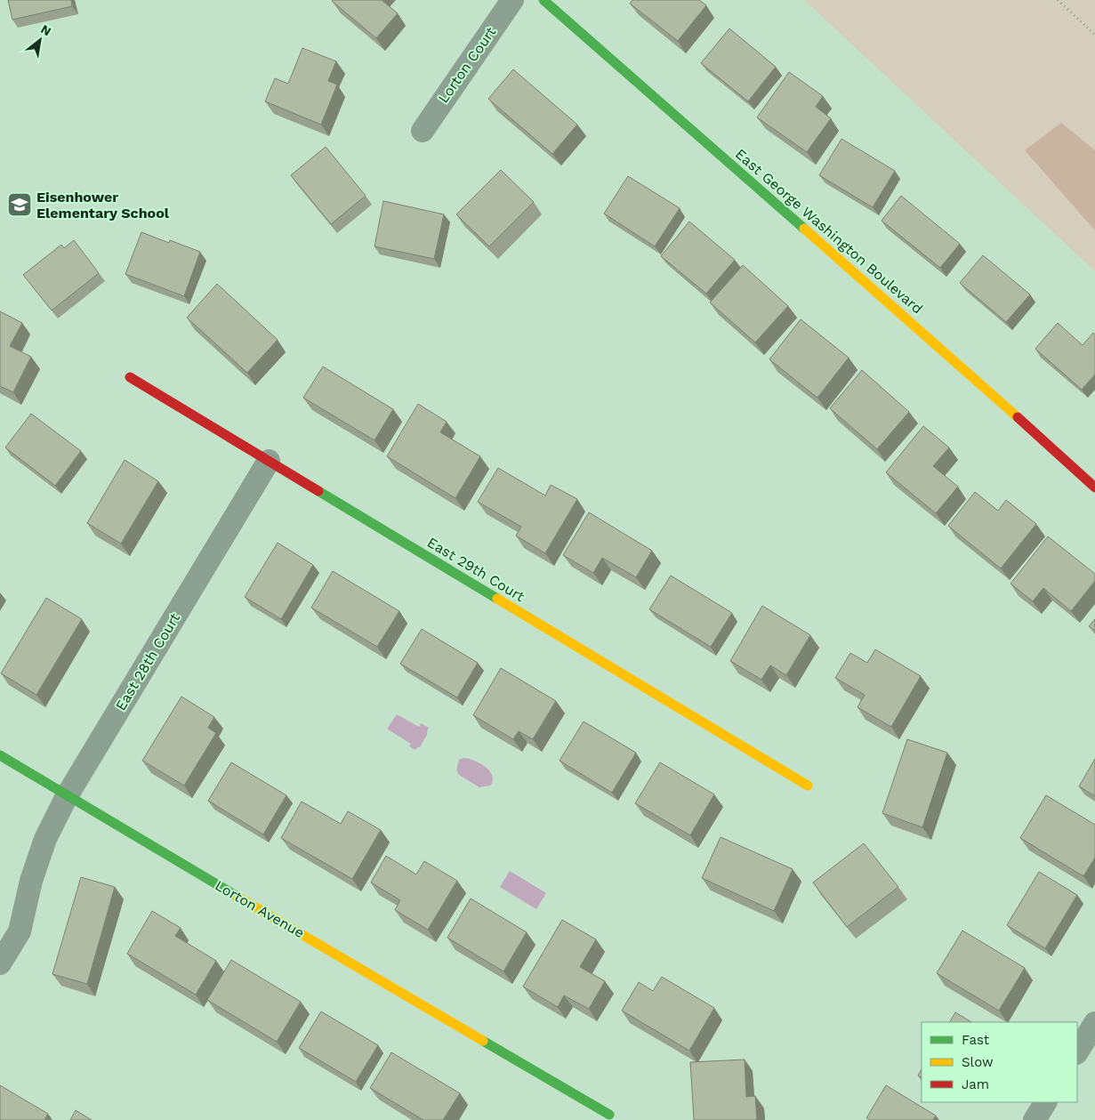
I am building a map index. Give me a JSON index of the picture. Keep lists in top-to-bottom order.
{
  "streets": {
    "street": [
      "Lorton Court",
      "East George Washington Boulevard",
      "East 29th Court",
      "East 28th Court",
      "Lorton Avenue"
    ]
  },
  "crossings": [
    ["East 29th Court", "East 28th Court"],
    ["East 28th Court", "Lorton Avenue"]
  ],
  "places": {
    "school or university": ["Eisenhower Elementary School"]
  },
  "legend": ["Fast", "Slow", "Jam"],
  "north": "top right"
}
